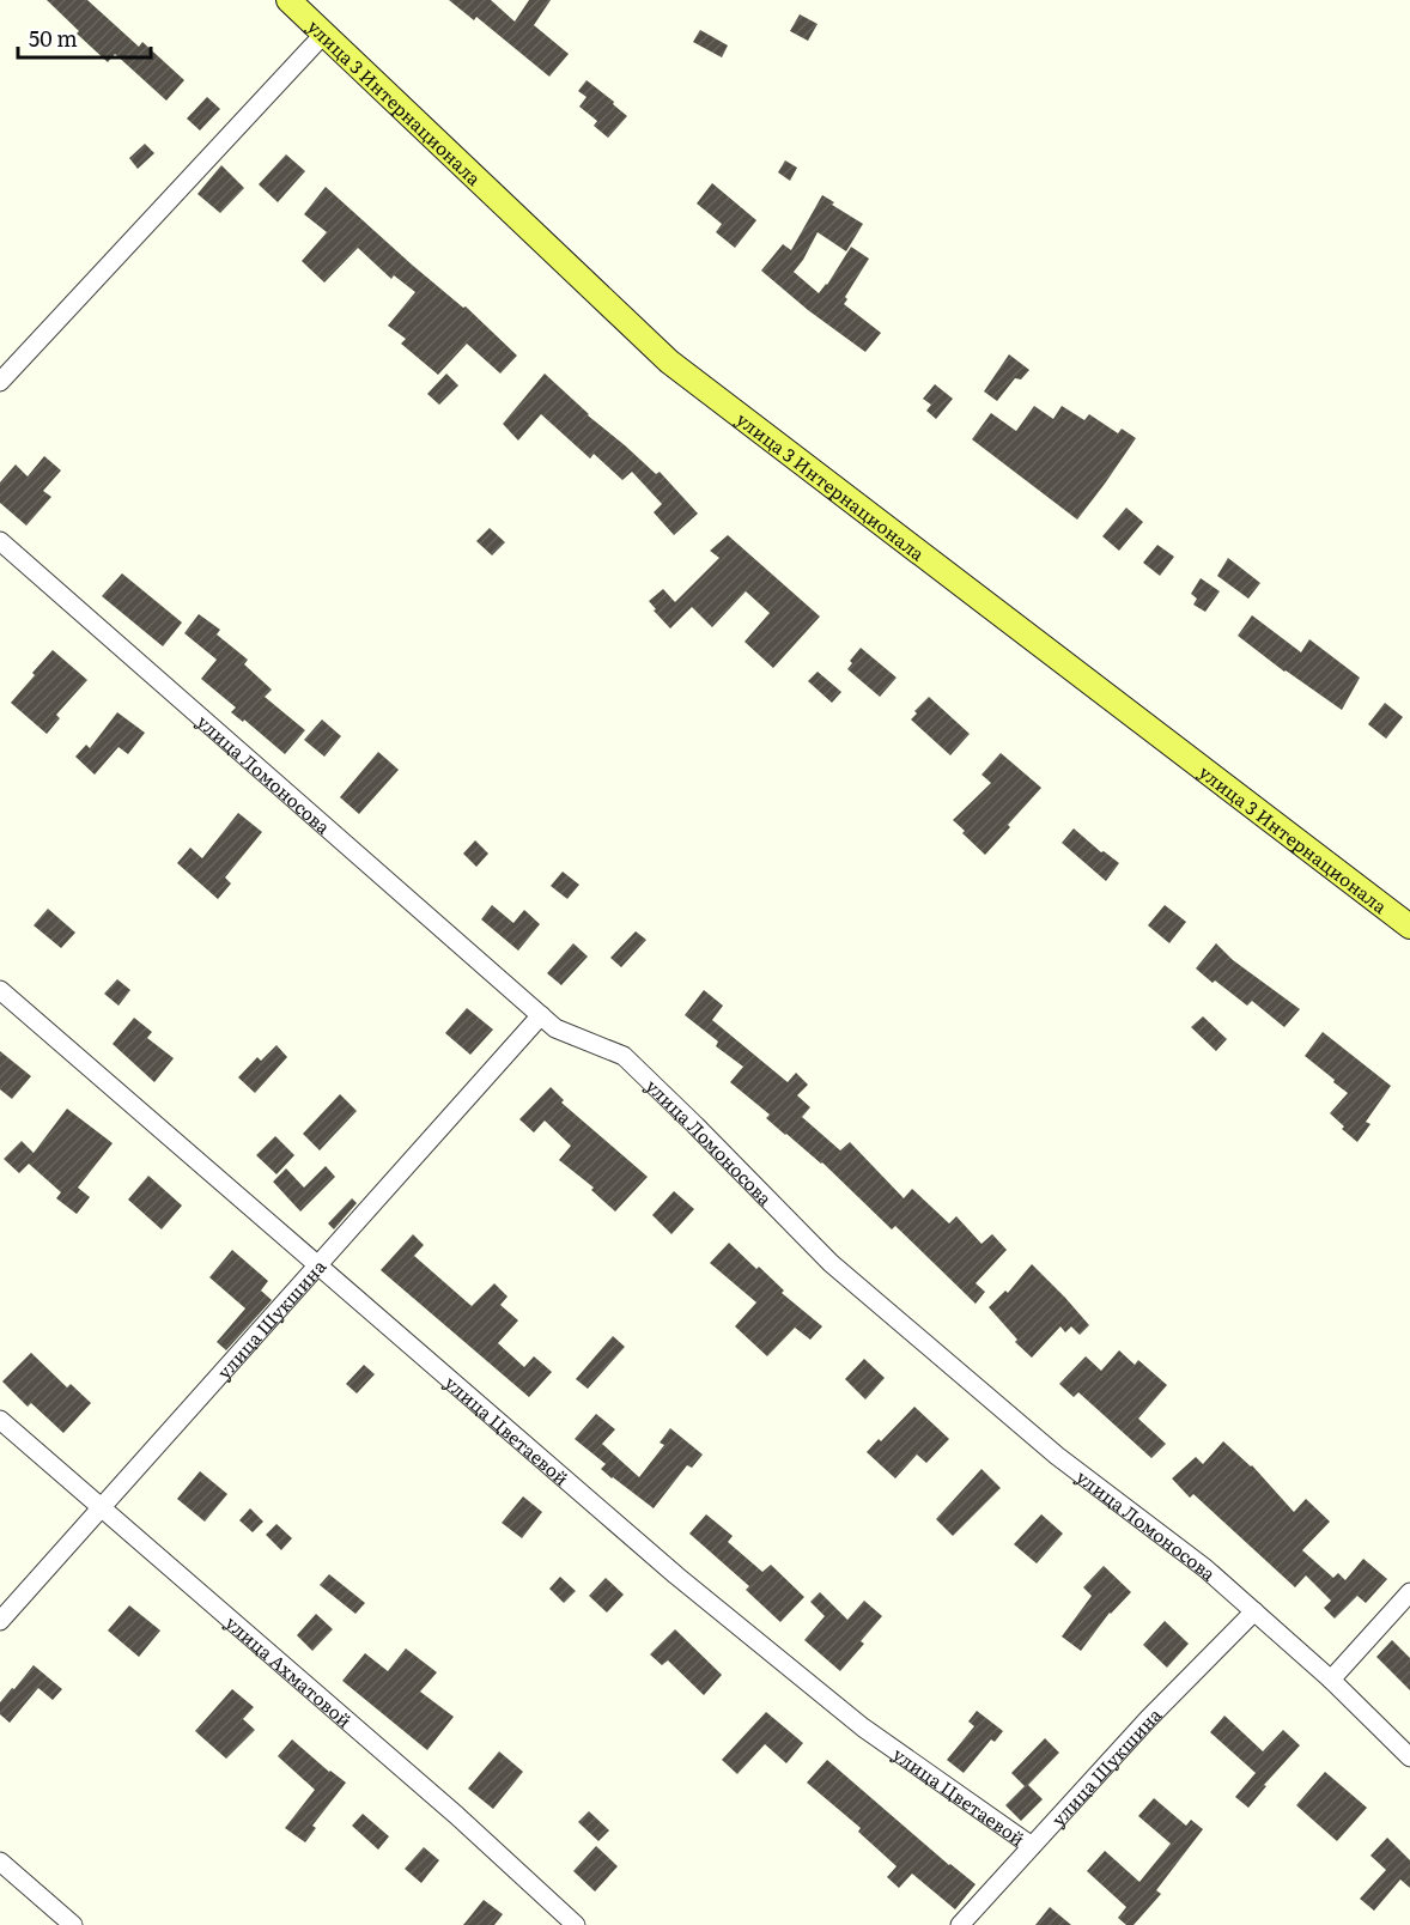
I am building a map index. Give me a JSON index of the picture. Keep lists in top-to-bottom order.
{
  "streets": {
    "main road": ["улица 3 Интернационала"],
    "street": [
      "улица Ломоносова",
      "улица Шукшина",
      "улица Цветаевой",
      "улица Ахматовой"
    ]
  },
  "crossings": [
    ["улица Ломоносова", "улица Шукшина"],
    ["улица Шукшина", "улица Цветаевой"],
    ["улица Шукшина", "улица Ахматовой"]
  ],
  "scale_bar": "50 m"
}
